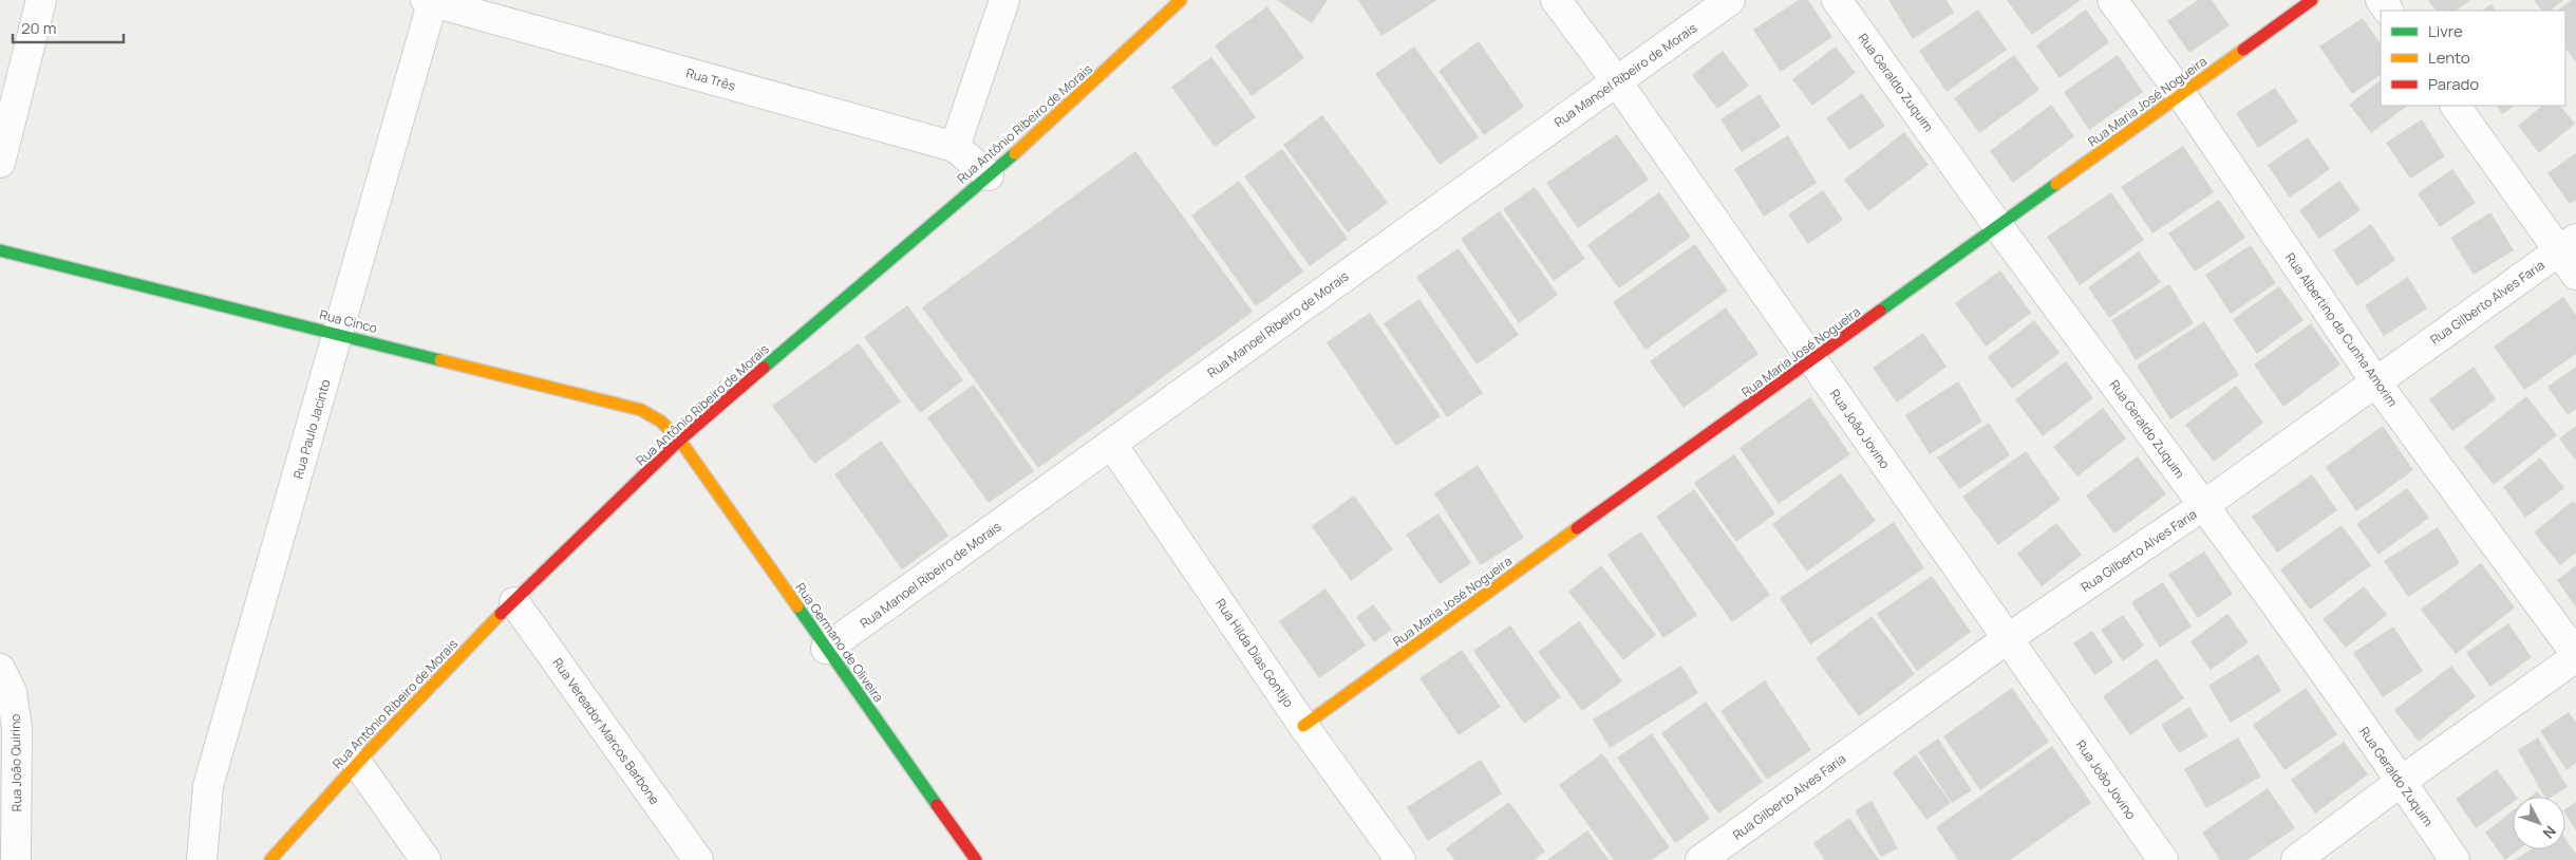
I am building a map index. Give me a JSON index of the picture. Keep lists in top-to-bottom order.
{
  "streets": {
    "street": [
      "Rua Manoel Ribeiro de Morais",
      "Rua Três",
      "Rua Geraldo Zuquim",
      "Rua Maria José Nogueira",
      "Rua Antônio Ribeiro de Morais",
      "Rua Gilberto Alves Faria",
      "Rua Cinco",
      "Rua Albertino da Cunha Amorim",
      "Rua Paulo Jacinto",
      "Rua João Jovino",
      "Rua Germano de Oliveira",
      "Rua Hilda Dias Gontijo",
      "Rua Vereador Marcos Barbone",
      "Rua João Quirino"
    ]
  },
  "crossings": [
    ["Rua Manoel Ribeiro de Morais", "Rua João Jovino"],
    ["Rua Manoel Ribeiro de Morais", "Rua Germano de Oliveira"],
    ["Rua Manoel Ribeiro de Morais", "Rua Hilda Dias Gontijo"],
    ["Rua Três", "Rua Antônio Ribeiro de Morais"],
    ["Rua Três", "Rua Paulo Jacinto"],
    ["Rua Geraldo Zuquim", "Rua Maria José Nogueira"],
    ["Rua Geraldo Zuquim", "Rua Gilberto Alves Faria"],
    ["Rua Maria José Nogueira", "Rua Albertino da Cunha Amorim"],
    ["Rua Maria José Nogueira", "Rua João Jovino"],
    ["Rua Maria José Nogueira", "Rua Hilda Dias Gontijo"],
    ["Rua Antônio Ribeiro de Morais", "Rua Cinco"],
    ["Rua Antônio Ribeiro de Morais", "Rua Germano de Oliveira"],
    ["Rua Antônio Ribeiro de Morais", "Rua Vereador Marcos Barbone"],
    ["Rua Gilberto Alves Faria", "Rua Albertino da Cunha Amorim"],
    ["Rua Gilberto Alves Faria", "Rua João Jovino"],
    ["Rua Cinco", "Rua Paulo Jacinto"],
    ["Rua Cinco", "Rua Germano de Oliveira"]
  ],
  "legend": ["Livre", "Lento", "Parado"],
  "scale_bar": "20 m",
  "north": "bottom right"
}
